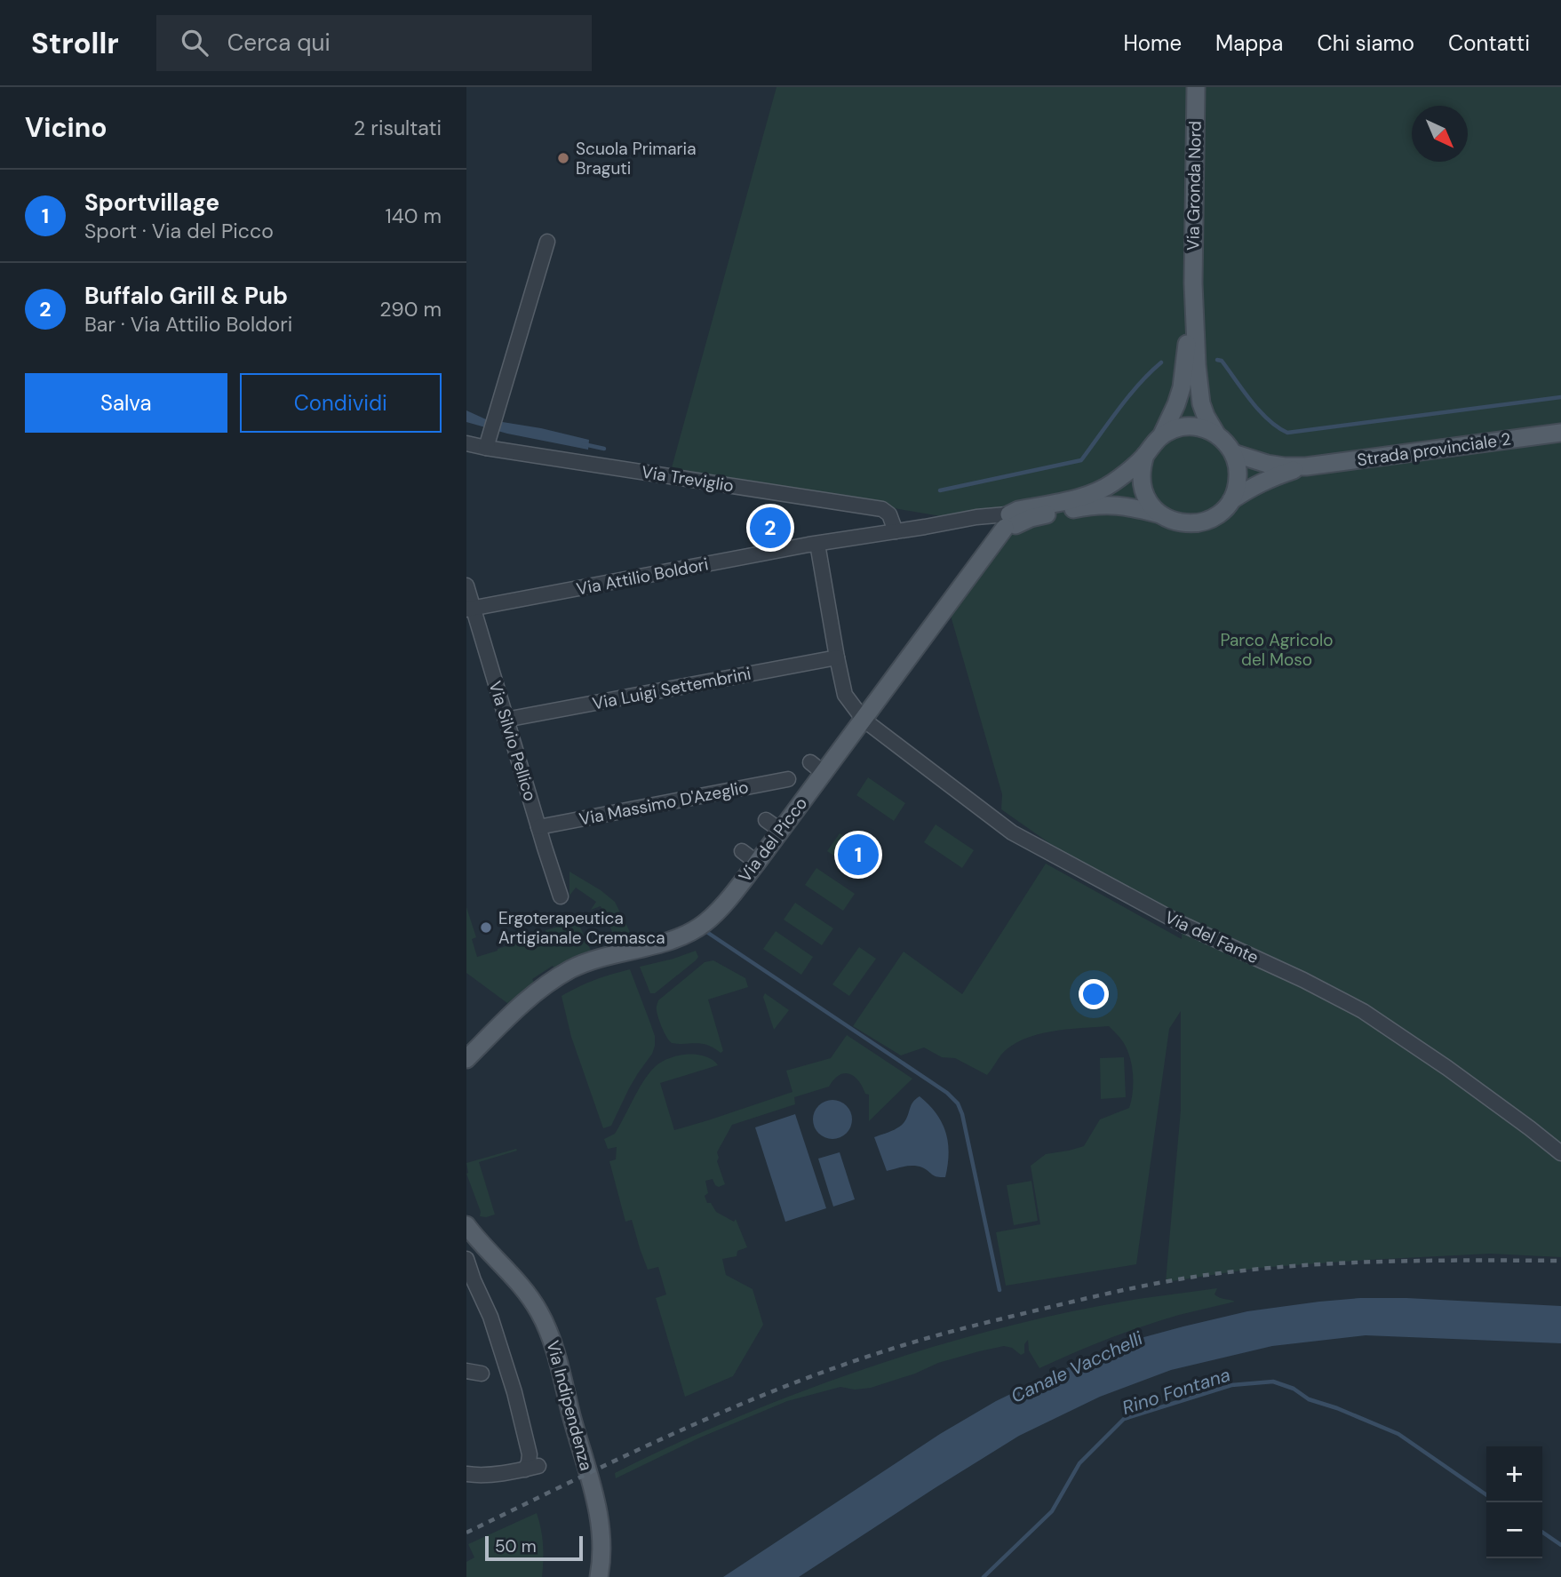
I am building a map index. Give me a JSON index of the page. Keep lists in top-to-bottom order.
{
  "streets": {
    "main road": [
      "Via Gronda Nord",
      "Strada provinciale 2",
      "Via Attilio Boldori",
      "Via del Picco",
      "Via Indipendenza"
    ],
    "street": [
      "Via Treviglio",
      "Via Luigi Settembrini",
      "Via Silvio Pellico",
      "Via Massimo D'Azeglio",
      "Via del Fante"
    ]
  },
  "crossings": [
    ["Via Gronda Nord", "Via Attilio Boldori"],
    ["Via Treviglio", "Via Attilio Boldori"],
    ["Via Attilio Boldori", "Via Silvio Pellico"],
    ["Via Attilio Boldori", "Via del Picco"],
    ["Via Luigi Settembrini", "Via Silvio Pellico"],
    ["Via Silvio Pellico", "Via Massimo D'Azeglio"],
    ["Via del Picco", "Via del Fante"]
  ],
  "water": ["Canale Vacchelli", "Rino Fontana"],
  "parks": ["Parco Agricolo del Moso"],
  "places": ["Scuola Primaria Braguti", "Ergoterapeutica Artigianale Cremasca"],
  "scale_bar": "50 m",
  "north": "bottom right",
  "page": {
    "header": "Strollr",
    "search": "Cerca qui",
    "nav": [
      "Home",
      "Mappa",
      "Chi siamo",
      "Contatti"
    ],
    "heading": ["Vicino", "2 risultati"],
    "list": [
      {
        "mark": "1",
        "name": "Sportvillage",
        "note": "Sport · Via del Picco",
        "value": "140 m"
      },
      {
        "mark": "2",
        "name": "Buffalo Grill & Pub",
        "note": "Bar · Via Attilio Boldori",
        "value": "290 m"
      }
    ],
    "buttons": ["Salva", "Condividi"],
    "pins": ["2", "1"],
    "map_buttons": ["+", "−"],
    "scale": "50 m"
  }
}
